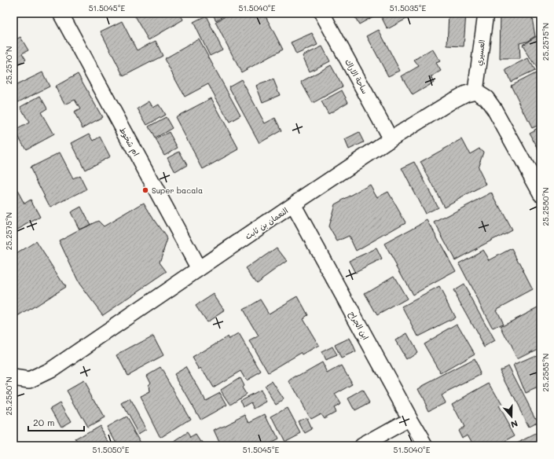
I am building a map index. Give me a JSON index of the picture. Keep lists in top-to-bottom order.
{
  "streets": {
    "street": [
      "العسيري",
      "ساحة الاراك",
      "ام شخوط",
      "النعمان بن ثابت",
      "ابن الجراح"
    ]
  },
  "crossings": [
    ["العسيري", "النعمان بن ثابت"],
    ["ساحة الاراك", "النعمان بن ثابت"],
    ["ام شخوط", "النعمان بن ثابت"],
    ["النعمان بن ثابت", "ابن الجراح"]
  ],
  "places": ["Super bacala"],
  "scale_bar": "20 m",
  "north": "bottom",
  "coordinates": [
    "51.5045°E",
    "51.5040°E",
    "51.5035°E",
    "25.2575°N",
    "25.2570°N",
    "25.2580°N",
    "25.2585°N",
    "51.5050°E"
  ]
}
